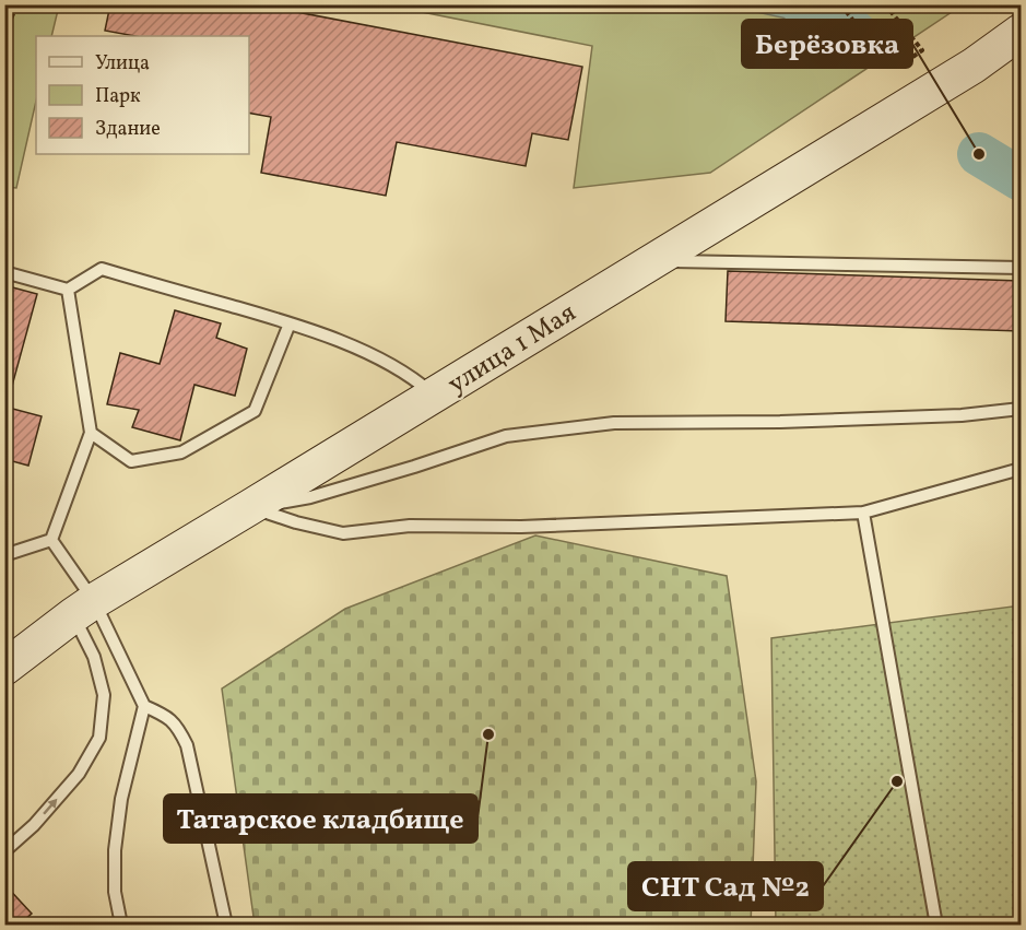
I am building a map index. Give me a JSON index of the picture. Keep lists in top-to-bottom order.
{
  "streets": {
    "main road": ["улица 1 Мая"]
  },
  "places": ["Берёзовка", "Татарское кладбище", "СНТ Сад №2"],
  "legend": ["Улица", "Парк", "Здание"]
}
